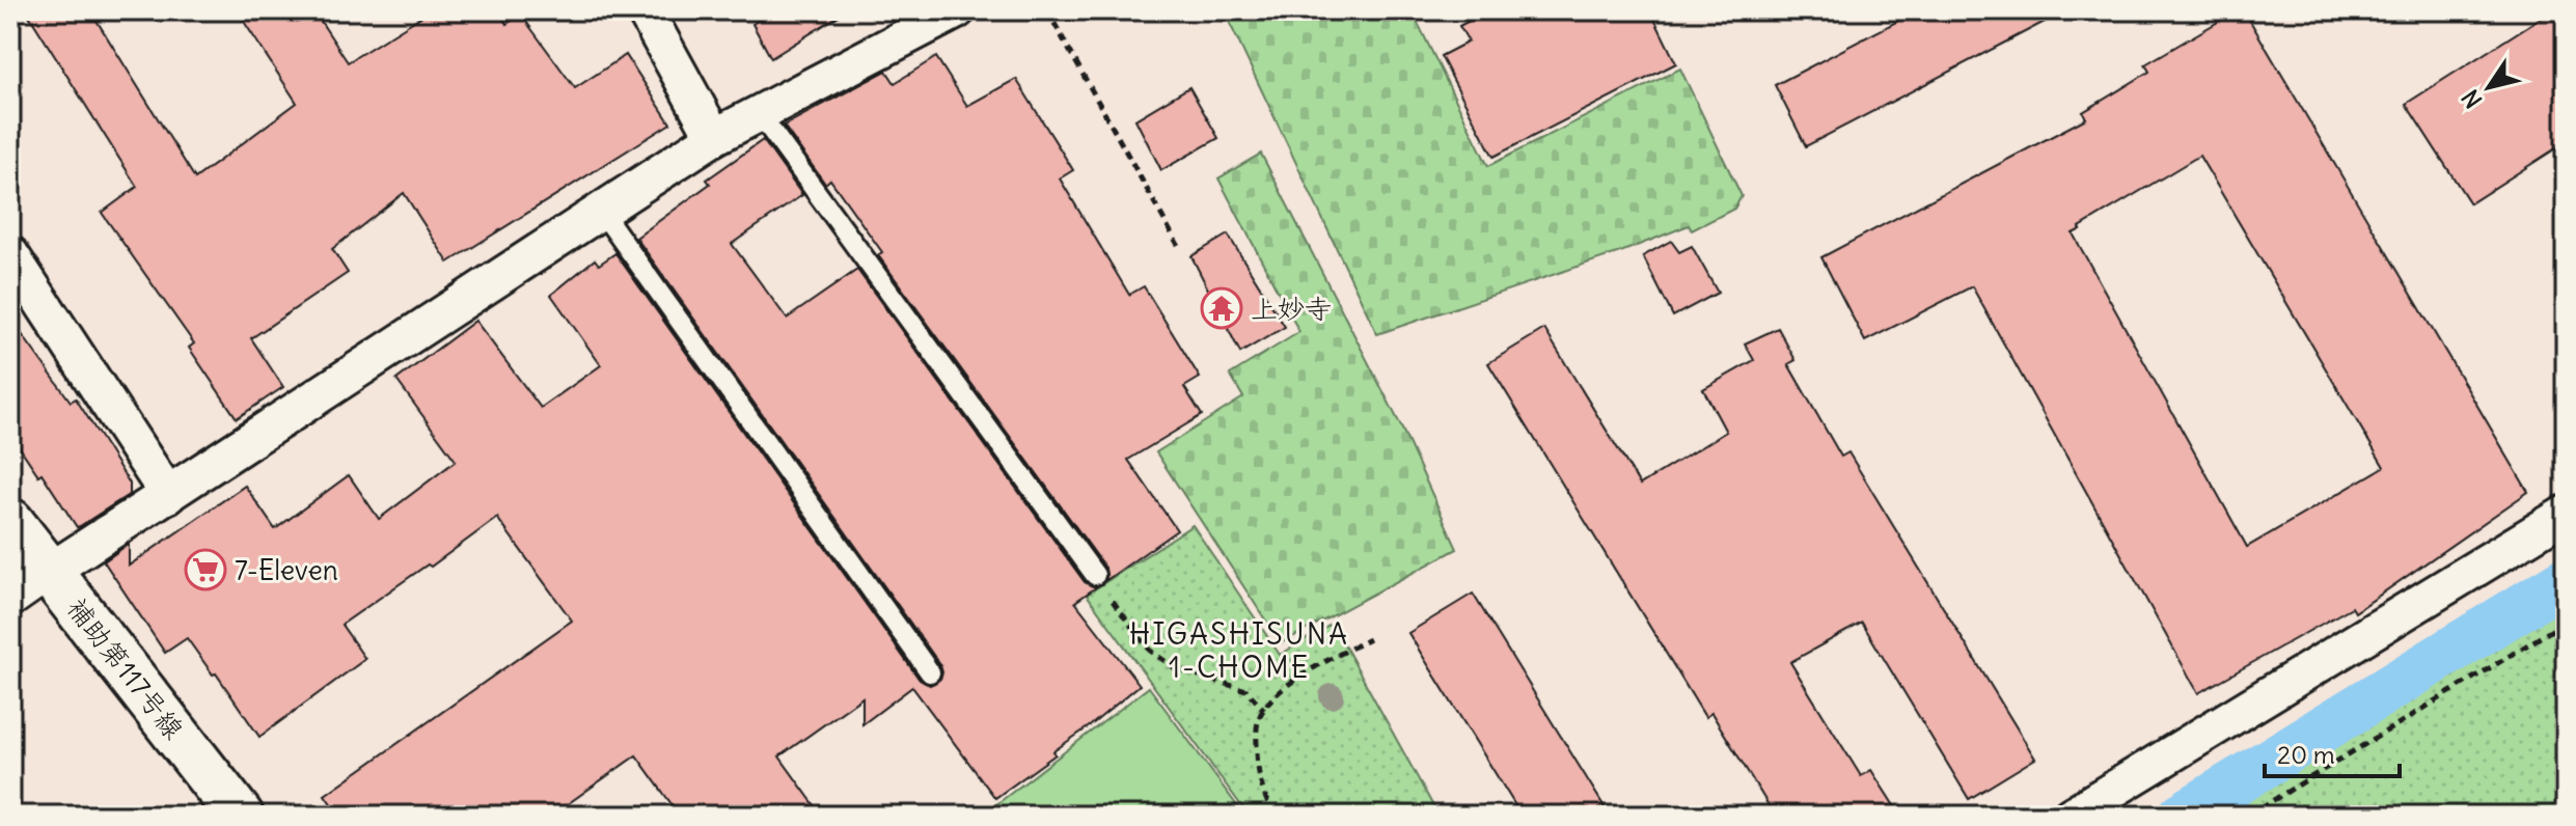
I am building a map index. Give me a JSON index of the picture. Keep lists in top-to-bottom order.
{
  "streets": {
    "street": ["補助第117号線"]
  },
  "districts": ["HIGASHISUNA 1-CHOME"],
  "places": {
    "temple": ["上妙寺"],
    "supermarket": ["7-Eleven"]
  },
  "scale_bar": "20 m",
  "north": "bottom left"
}
